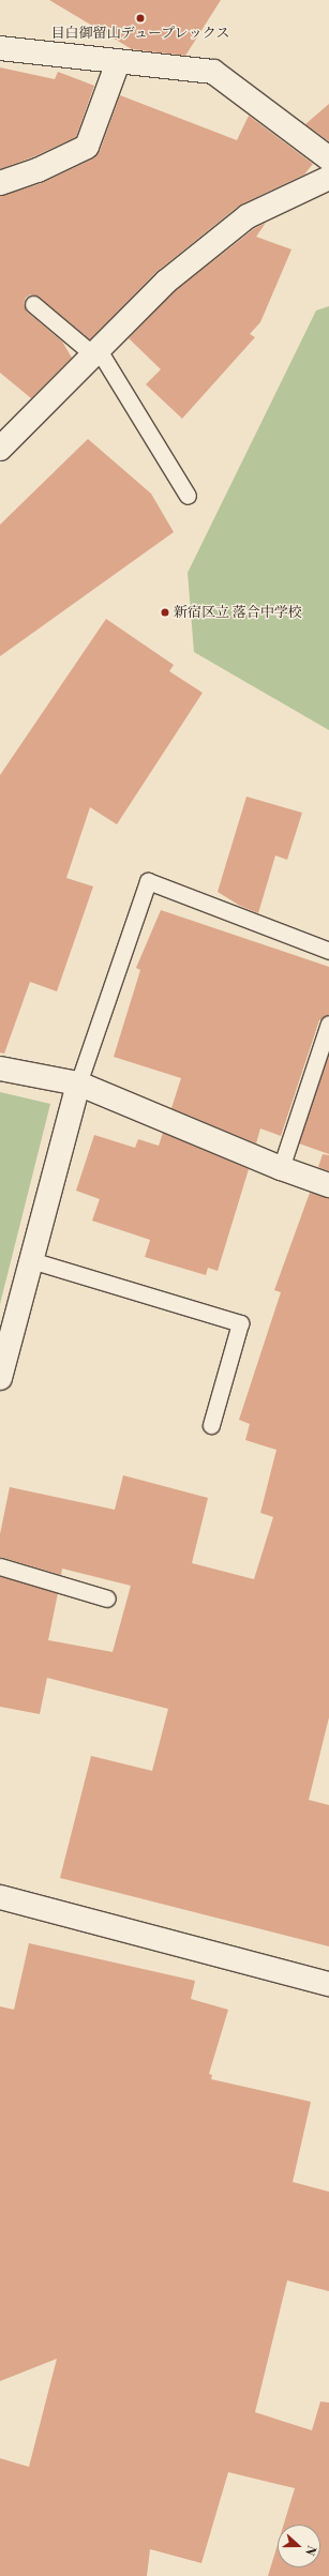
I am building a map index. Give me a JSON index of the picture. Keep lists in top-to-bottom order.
{
  "places": ["目白御留山デュープレックス", "新宿区立 落合中学校"],
  "north": "right"
}
